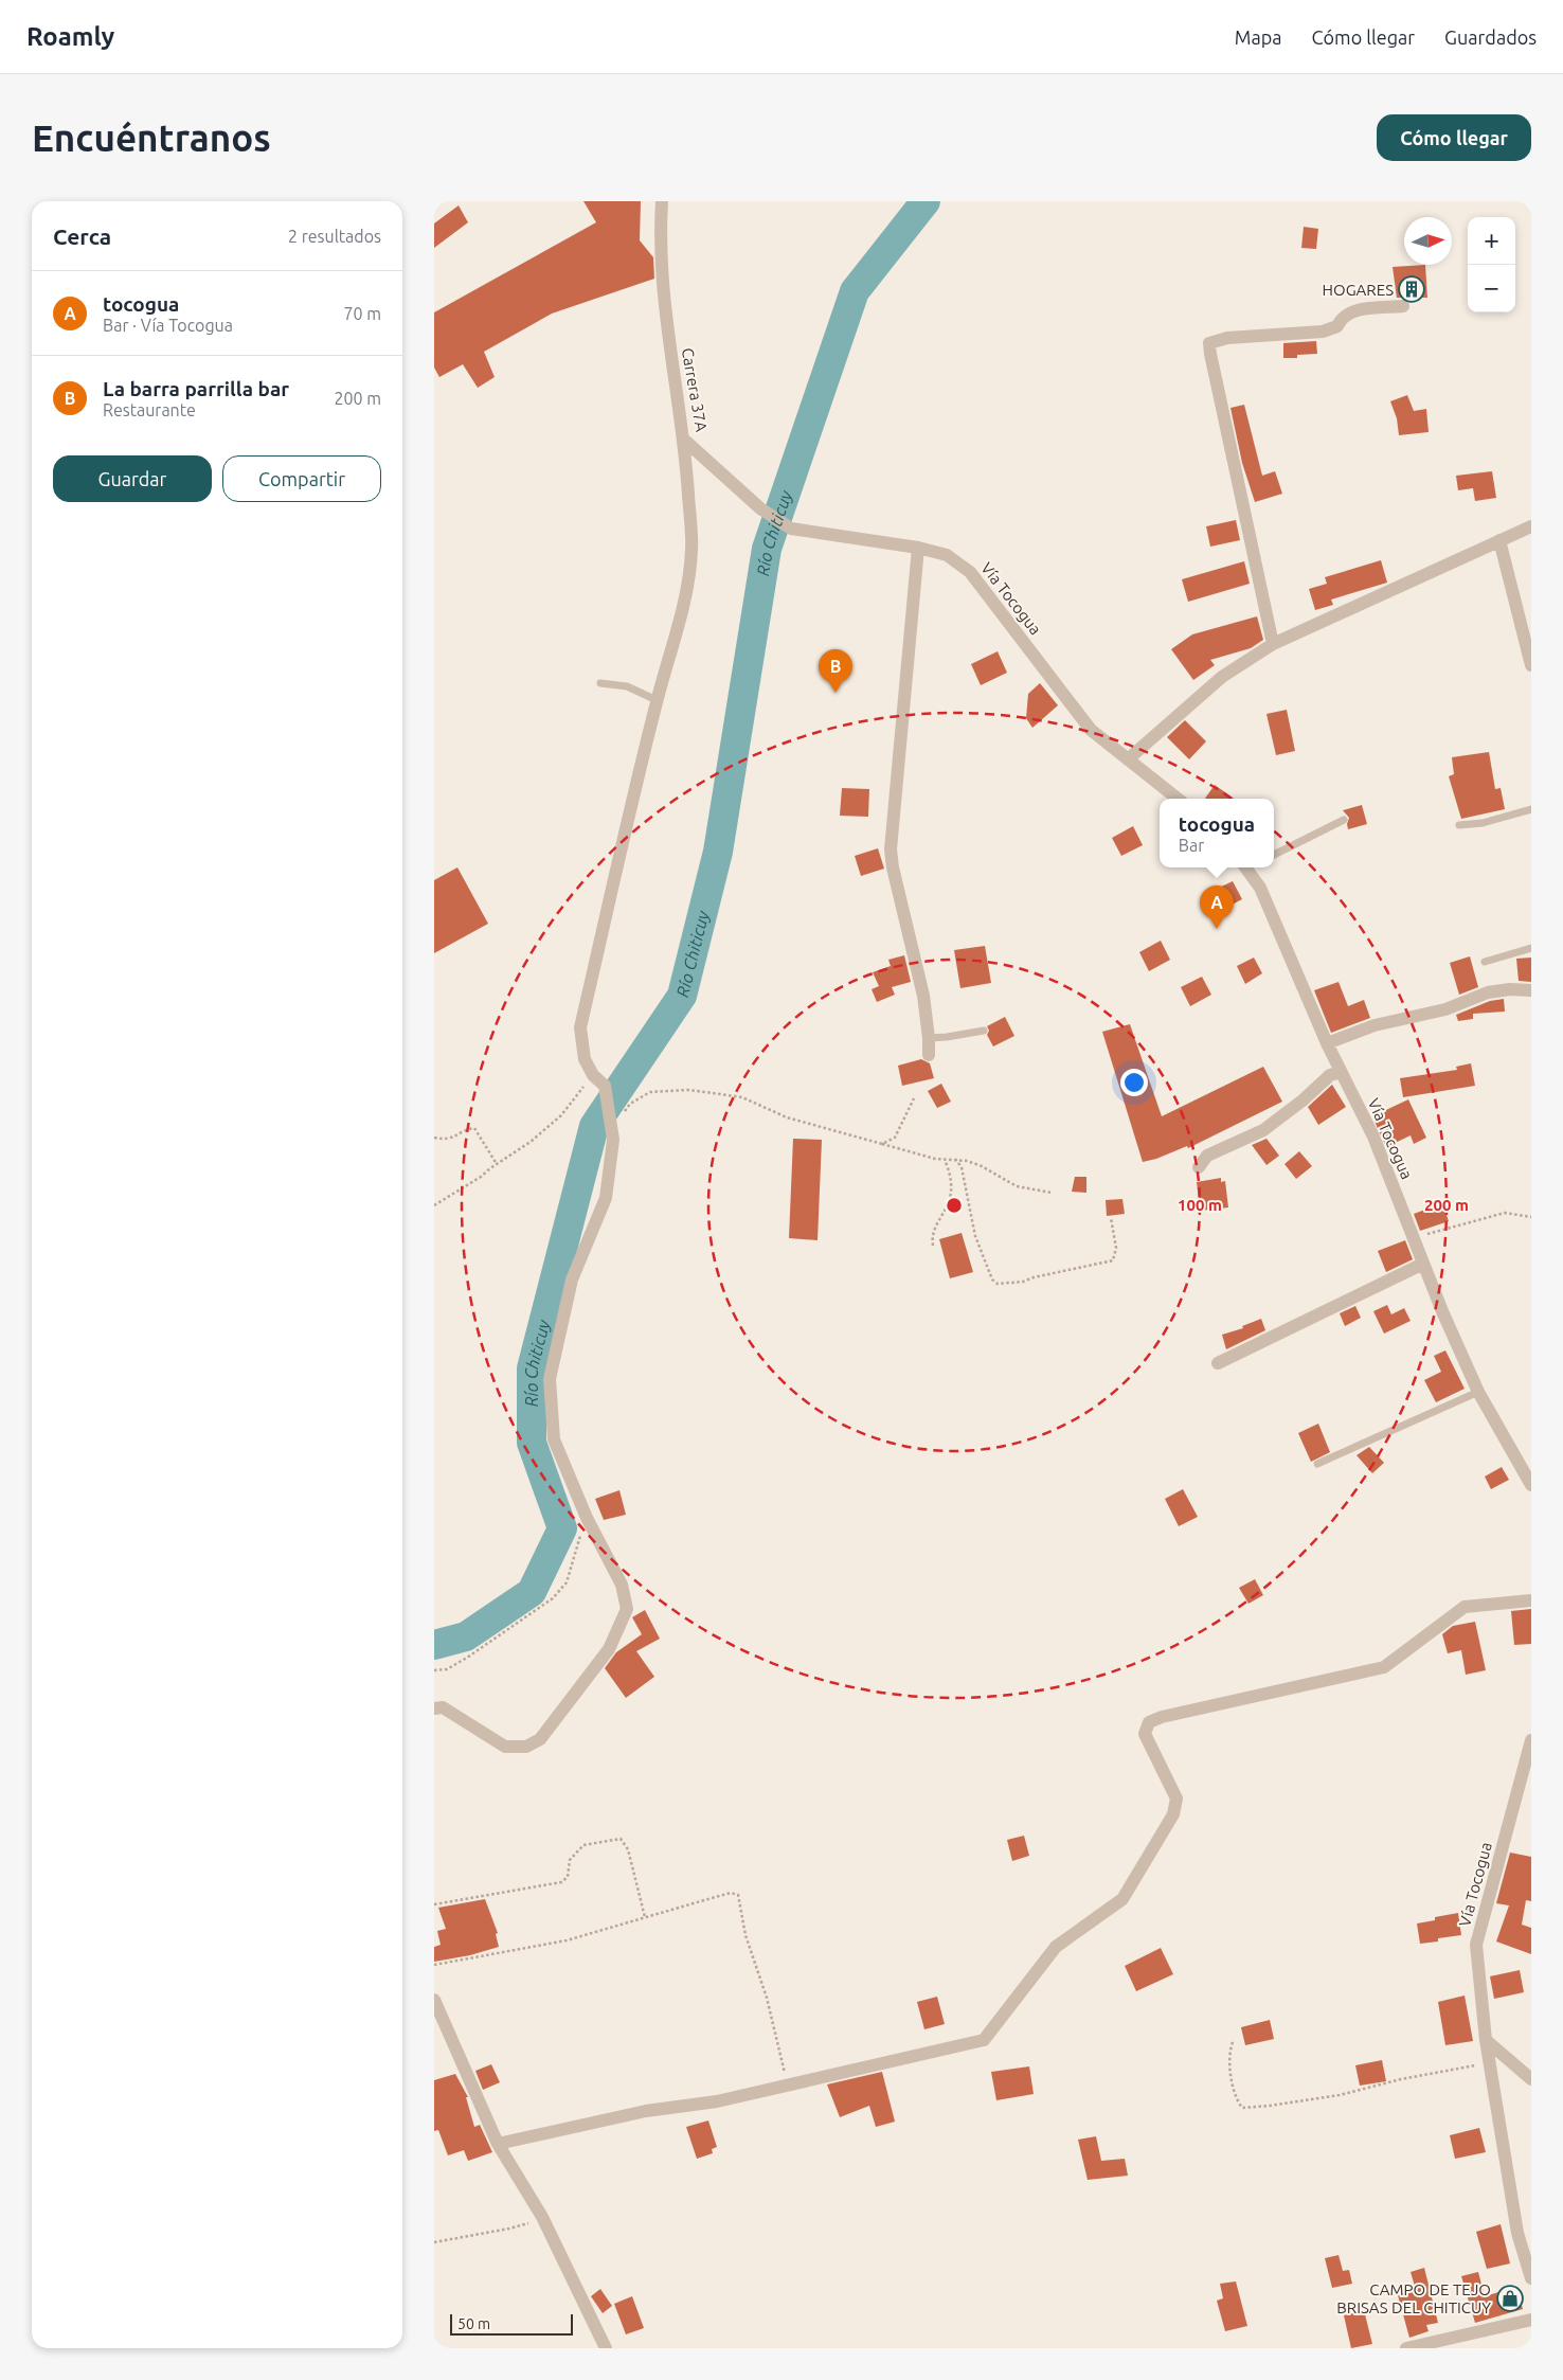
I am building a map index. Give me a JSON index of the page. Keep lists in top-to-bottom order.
{
  "streets": {
    "street": ["Carrera 37A", "Vía Tocogua"]
  },
  "crossings": [
    ["Carrera 37A", "Vía Tocogua"]
  ],
  "water": ["Río Chiticuy"],
  "places": {
    "building": ["HOGARES"],
    "shop": ["CAMPO DE TEJO BRISAS DEL CHITICUY"]
  },
  "scale_bar": "50 m",
  "north": "right",
  "page": {
    "header": "Roamly",
    "nav": ["Mapa", "Cómo llegar", "Guardados"],
    "buttons": [
      "Cómo llegar",
      ["Guardar", "Compartir"]
    ],
    "title": "Encuéntranos",
    "heading": ["Cerca", "2 resultados"],
    "map_buttons": ["+", "−"],
    "list": [
      {
        "mark": "A",
        "name": "tocogua",
        "note": "Bar · Vía Tocogua",
        "value": "70 m"
      },
      {
        "mark": "B",
        "name": "La barra parrilla bar",
        "note": "Restaurante",
        "value": "200 m"
      }
    ],
    "pins": ["B", "A"],
    "popup": ["tocogua", "Bar"],
    "scale": "50 m"
  },
  "rings": ["100 m", "200 m"]
}
